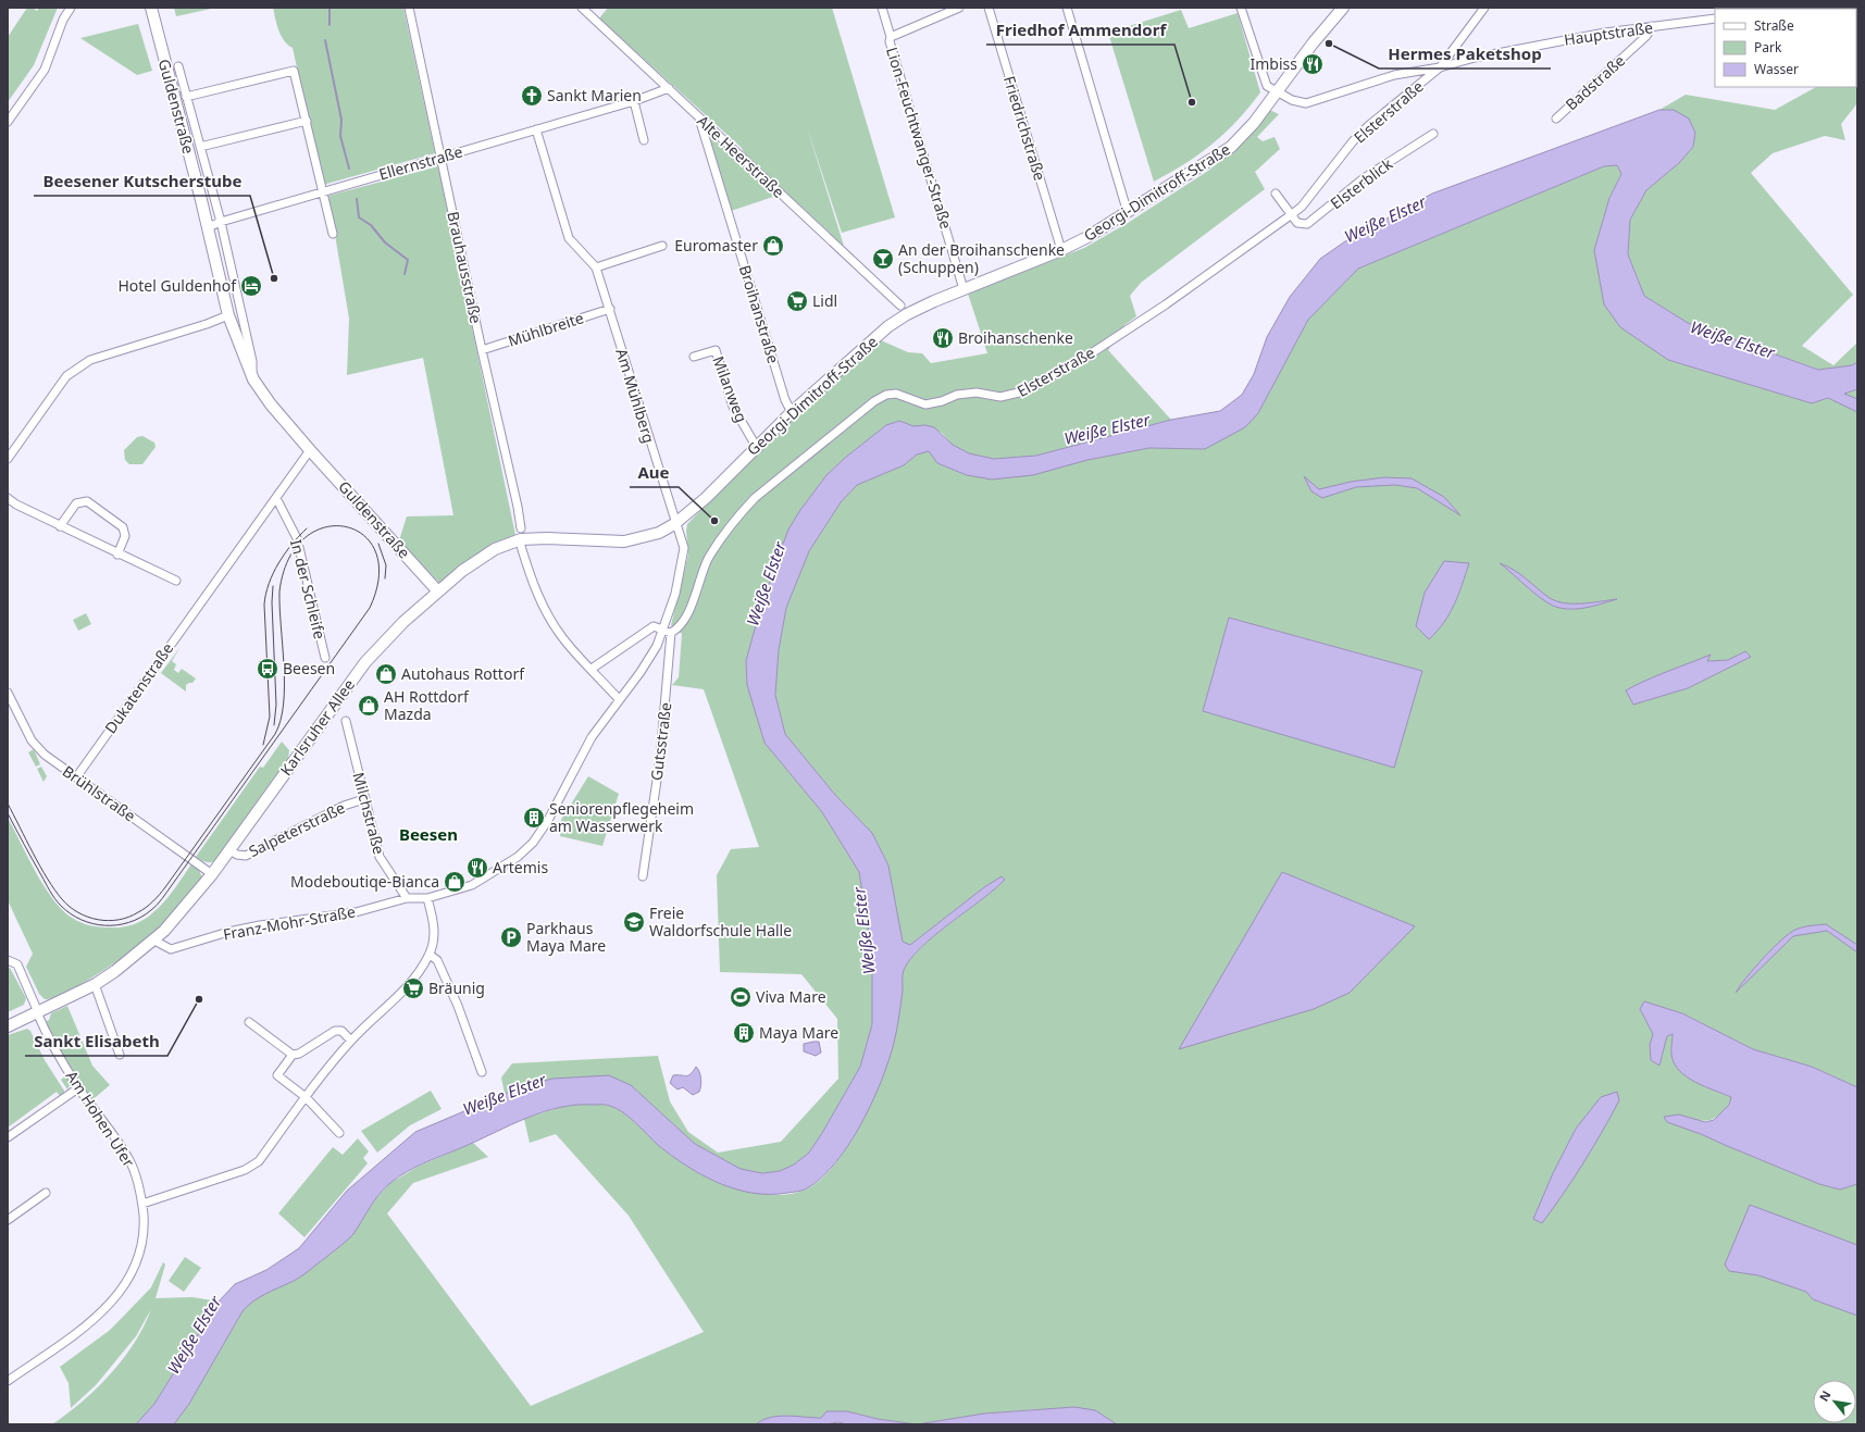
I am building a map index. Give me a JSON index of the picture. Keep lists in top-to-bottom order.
{
  "streets": {
    "street": [
      "Hauptstraße",
      "Badstraße",
      "Guldenstraße",
      "Elsterstraße",
      "Friedrichstraße",
      "Lion-Feuchtwanger-Straße",
      "Alte Heerstraße",
      "Ellernstraße",
      "Elsterblick",
      "Georgi-Dimitroff-Straße",
      "Brauhausstraße",
      "Broihanstraße",
      "Mühlbreite",
      "Milanweg",
      "Am Mühlberg",
      "In der Schleife",
      "Dukatenstraße",
      "Karlsruher Allee",
      "Gutsstraße",
      "Brühlstraße",
      "Milchstraße",
      "Salpeterstraße",
      "Franz-Mohr-Straße",
      "Am Hohen Ufer"
    ]
  },
  "crossings": [
    ["Hauptstraße", "Badstraße"],
    ["Hauptstraße", "Elsterstraße"],
    ["Hauptstraße", "Georgi-Dimitroff-Straße"],
    ["Guldenstraße", "Ellernstraße"],
    ["Guldenstraße", "Karlsruher Allee"],
    ["Elsterstraße", "Elsterblick"],
    ["Elsterstraße", "Gutsstraße"],
    ["Friedrichstraße", "Georgi-Dimitroff-Straße"],
    ["Lion-Feuchtwanger-Straße", "Georgi-Dimitroff-Straße"],
    ["Alte Heerstraße", "Ellernstraße"],
    ["Alte Heerstraße", "Broihanstraße"],
    ["Ellernstraße", "Brauhausstraße"],
    ["Ellernstraße", "Am Mühlberg"],
    ["Georgi-Dimitroff-Straße", "Broihanstraße"],
    ["Georgi-Dimitroff-Straße", "Milanweg"],
    ["Georgi-Dimitroff-Straße", "Am Mühlberg"],
    ["Georgi-Dimitroff-Straße", "Karlsruher Allee"],
    ["Brauhausstraße", "Mühlbreite"],
    ["Mühlbreite", "Am Mühlberg"],
    ["Am Mühlberg", "Karlsruher Allee"],
    ["In der Schleife", "Dukatenstraße"],
    ["Dukatenstraße", "Brühlstraße"],
    ["Karlsruher Allee", "Brühlstraße"],
    ["Karlsruher Allee", "Salpeterstraße"],
    ["Karlsruher Allee", "Franz-Mohr-Straße"],
    ["Karlsruher Allee", "Am Hohen Ufer"],
    ["Milchstraße", "Salpeterstraße"],
    ["Milchstraße", "Franz-Mohr-Straße"]
  ],
  "districts": ["Beesen"],
  "water": ["Weiße Elster"],
  "places": {
    "other": [
      "Hermes Paketshop",
      "Friedhof Ammendorf",
      "Beesener Kutscherstube",
      "Aue",
      "Sankt Elisabeth"
    ],
    "restaurant": ["Imbiss", "Broihanschenke", "Artemis"],
    "church": ["Sankt Marien"],
    "shop": [
      "Euromaster",
      "Autohaus Rottorf",
      "AH Rottdorf Mazda",
      "Modeboutiqe-Bianca"
    ],
    "bar": ["An der Broihanschenke (Schuppen)"],
    "hotel": ["Hotel Guldenhof"],
    "supermarket": ["Lidl", "Bräunig"],
    "bus stop": ["Beesen"],
    "building": ["Seniorenpflegeheim am Wasserwerk", "Maya Mare"],
    "school or university": ["Freie Waldorfschule Halle"],
    "parking": ["Parkhaus Maya Mare"],
    "sports": ["Viva Mare"]
  },
  "legend": ["Straße", "Park", "Wasser"],
  "north": "top left"
}
